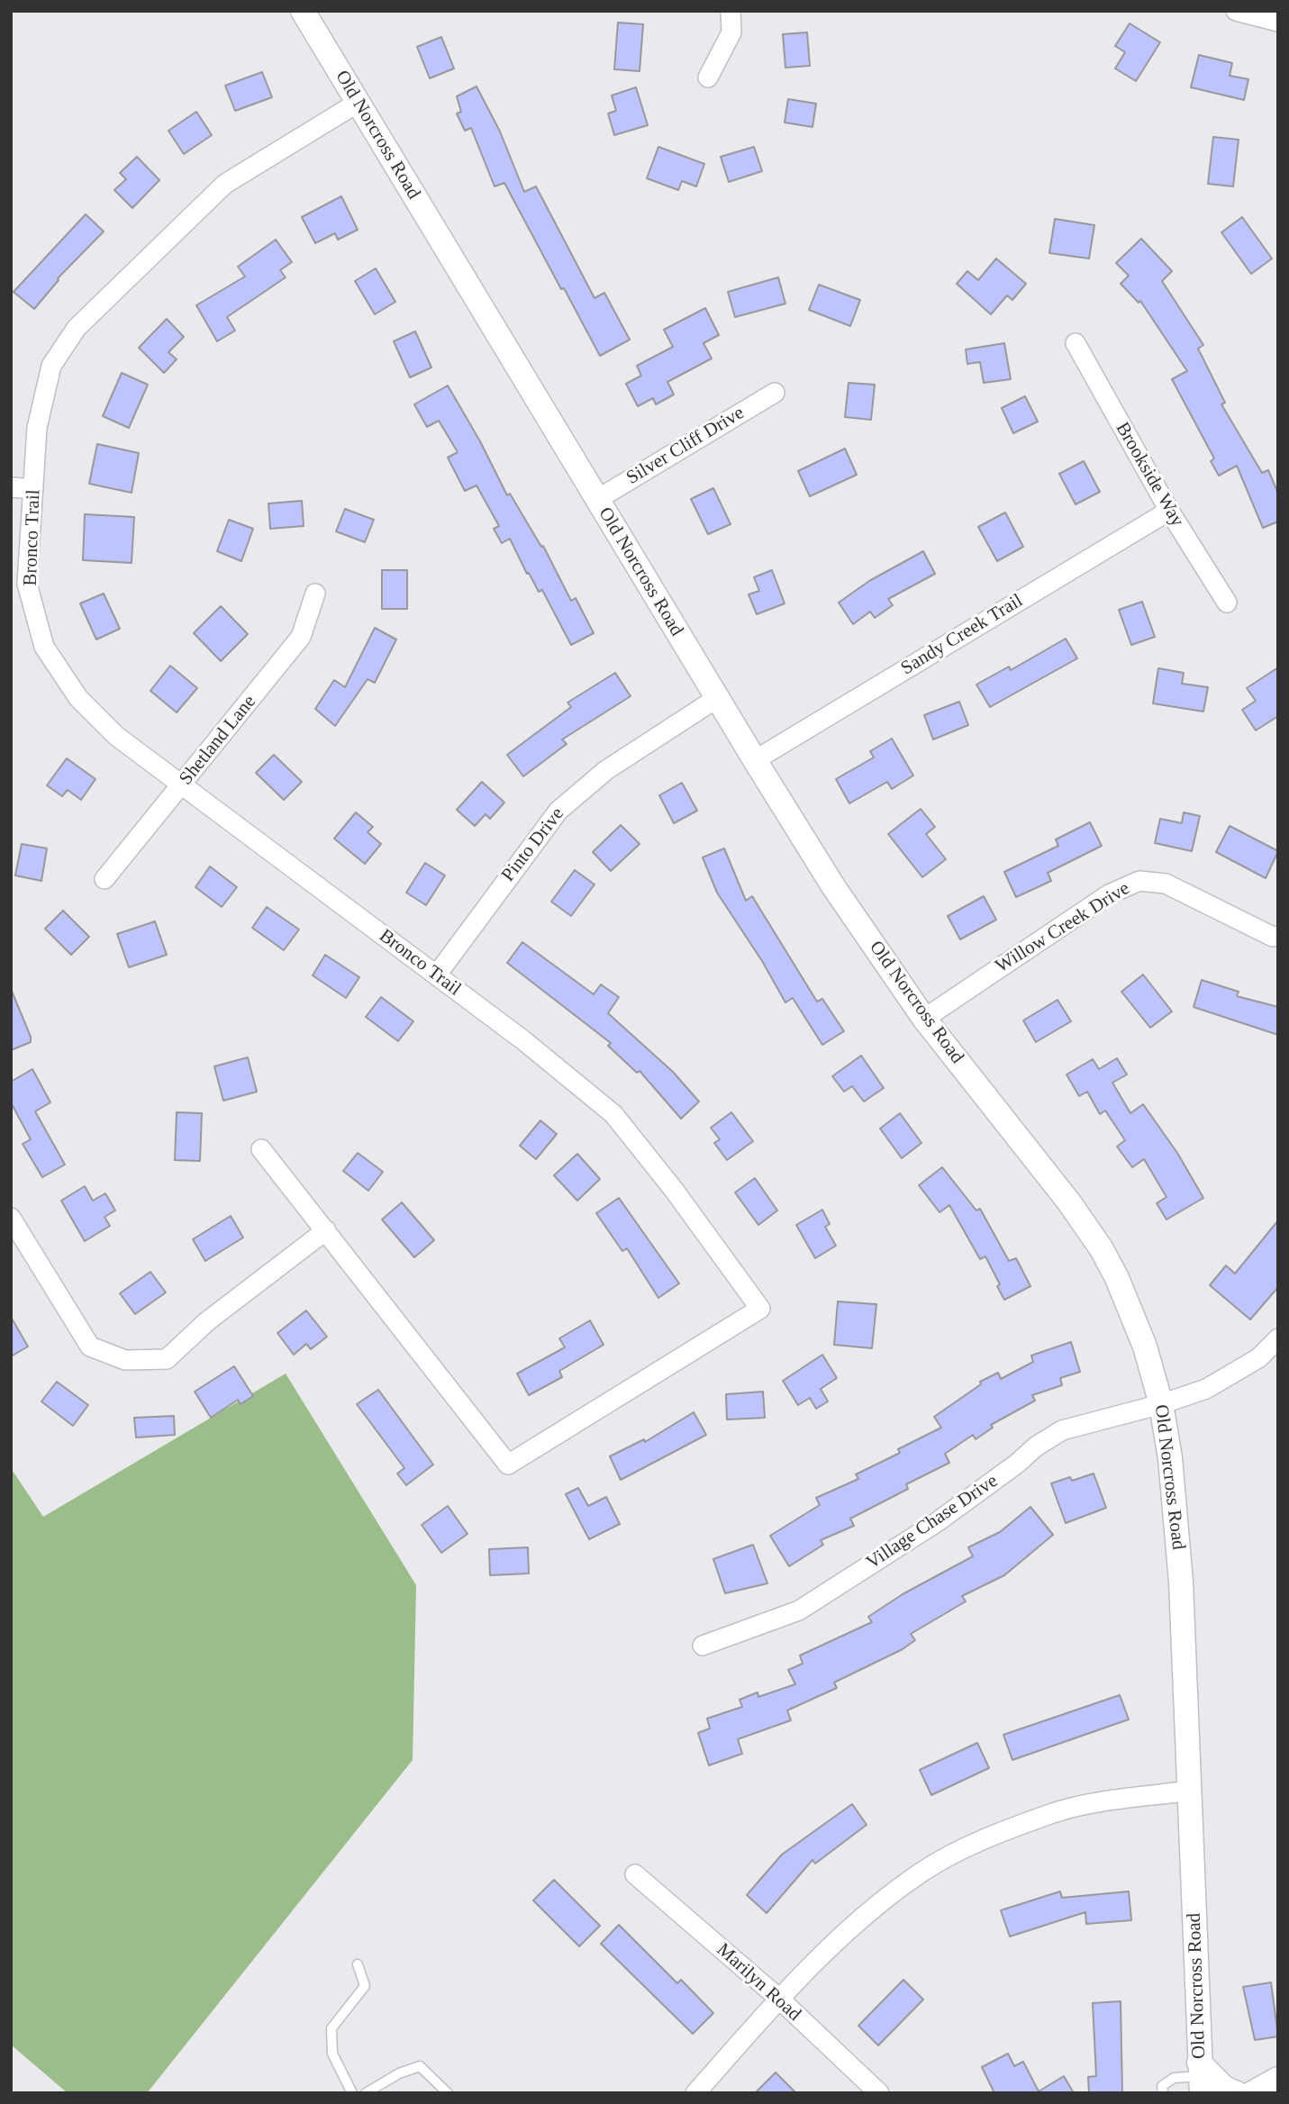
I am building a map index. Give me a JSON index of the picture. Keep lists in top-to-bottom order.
{
  "streets": {
    "street": [
      "Old Norcross Road",
      "Silver Cliff Drive",
      "Brookside Way",
      "Bronco Trail",
      "Sandy Creek Trail",
      "Shetland Lane",
      "Pinto Drive",
      "Willow Creek Drive",
      "Village Chase Drive",
      "Marilyn Road"
    ]
  },
  "crossings": [
    ["Old Norcross Road", "Silver Cliff Drive"],
    ["Old Norcross Road", "Bronco Trail"],
    ["Old Norcross Road", "Sandy Creek Trail"],
    ["Old Norcross Road", "Pinto Drive"],
    ["Old Norcross Road", "Willow Creek Drive"],
    ["Old Norcross Road", "Village Chase Drive"],
    ["Brookside Way", "Sandy Creek Trail"],
    ["Bronco Trail", "Shetland Lane"],
    ["Bronco Trail", "Pinto Drive"]
  ]
}
